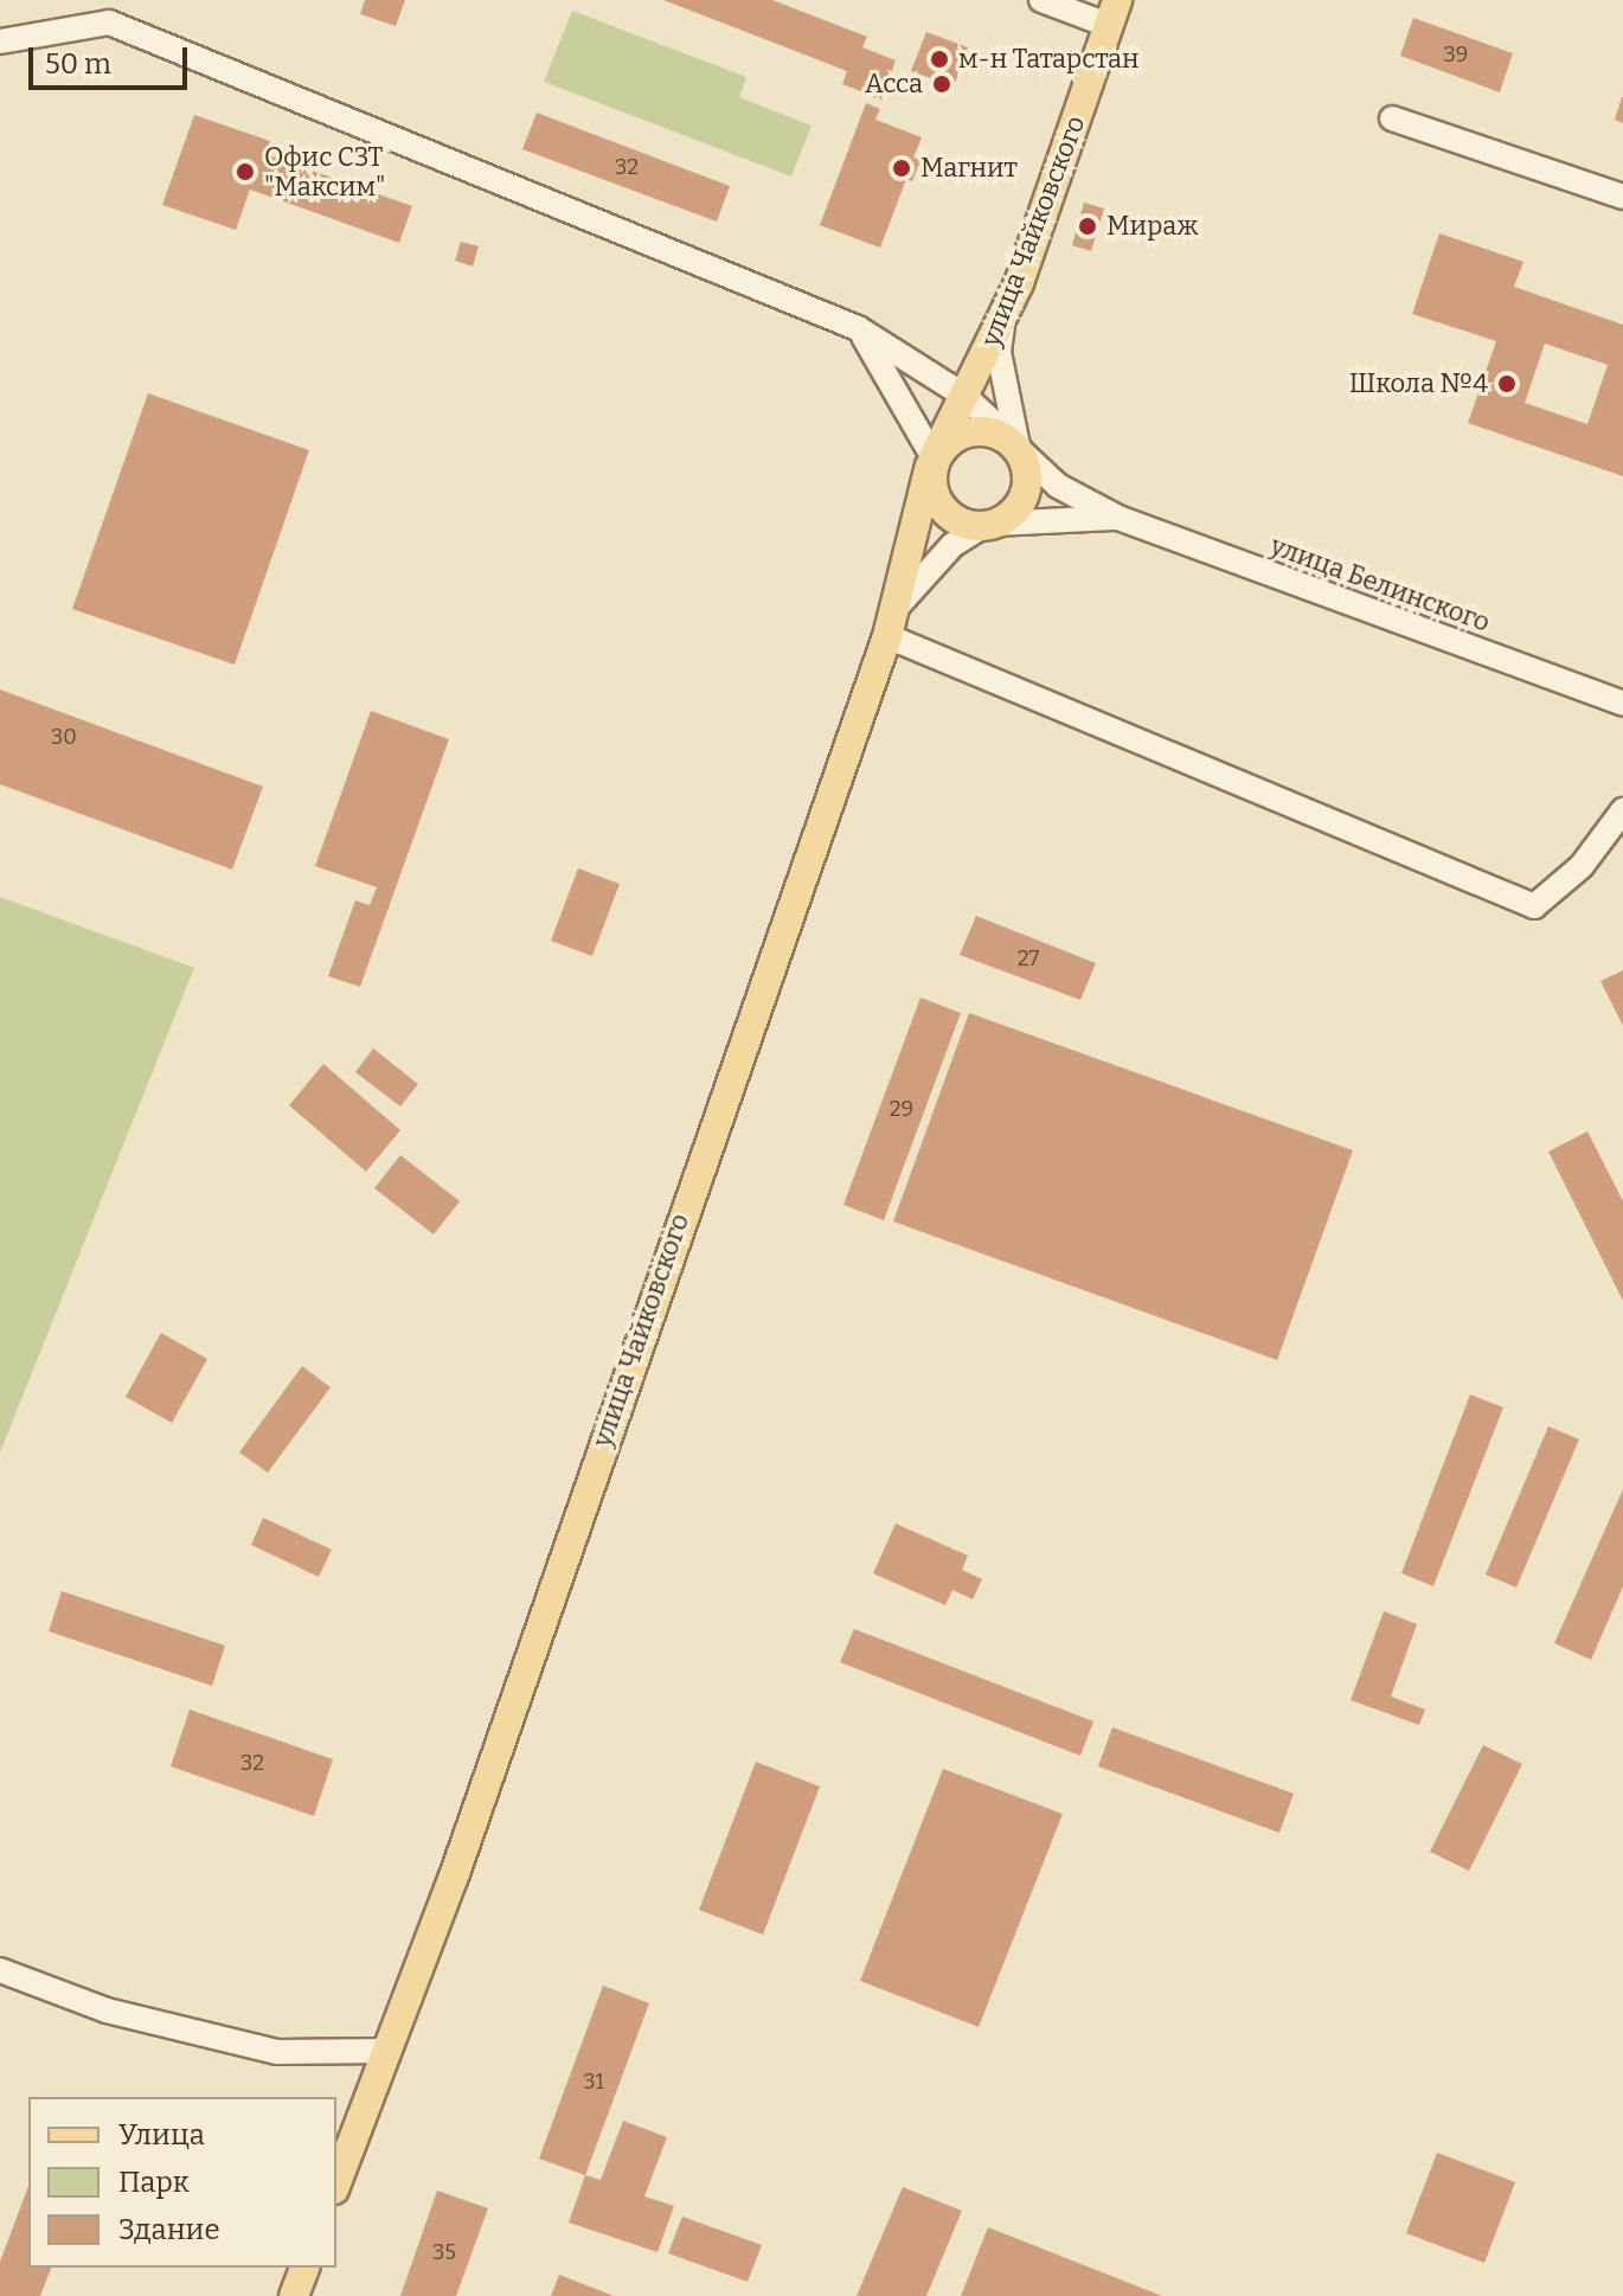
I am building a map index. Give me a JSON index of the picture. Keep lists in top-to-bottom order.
{
  "streets": {
    "main road": ["улица Чайковского"],
    "street": ["улица Белинского"]
  },
  "crossings": [
    ["улица Чайковского", "улица Белинского"]
  ],
  "places": [
    "м-н Татарстан",
    "Acca",
    "Магнит",
    "Офис СЗТ \"Максим\"",
    "Мираж",
    "Школа №4"
  ],
  "house_numbers": [
    "39",
    "32",
    "30",
    "27",
    "29",
    "32",
    "31",
    "35"
  ],
  "legend": ["Улица", "Парк", "Здание"],
  "scale_bar": "50 m"
}
